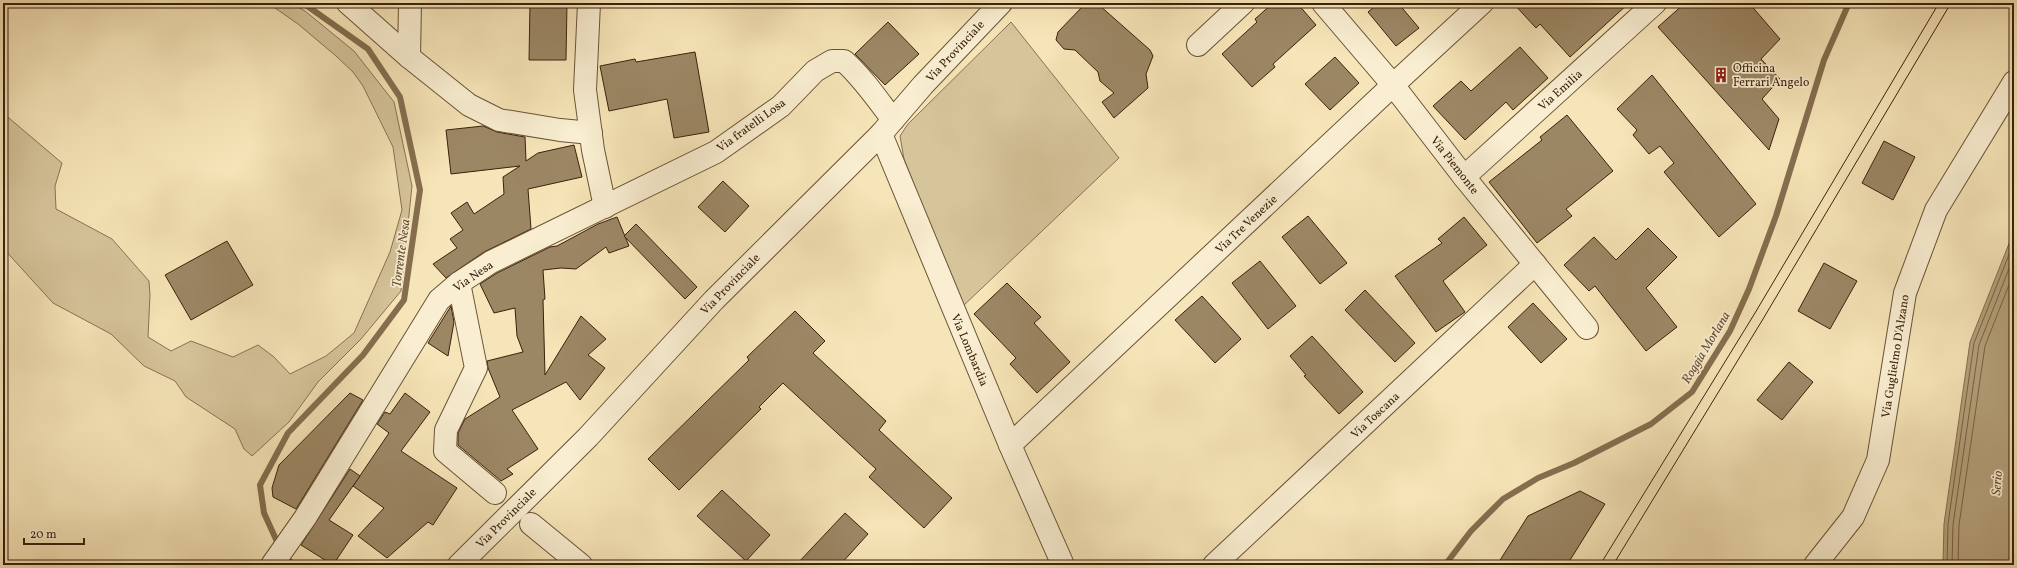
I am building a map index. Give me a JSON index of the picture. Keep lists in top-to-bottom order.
{
  "streets": {
    "street": [
      "Via Provinciale",
      "Via Emilia",
      "Via fratelli Losa",
      "Via Piemonte",
      "Via Tre Venezie",
      "Via Nesa",
      "Via Lombardia",
      "Via Guglielmo D'Alzano",
      "Via Toscana"
    ]
  },
  "crossings": [
    ["Via Provinciale", "Via fratelli Losa"],
    ["Via Provinciale", "Via Lombardia"],
    ["Via Emilia", "Via Piemonte"],
    ["Via fratelli Losa", "Via Nesa"],
    ["Via fratelli Losa", "Via Lombardia"],
    ["Via Piemonte", "Via Tre Venezie"],
    ["Via Piemonte", "Via Toscana"],
    ["Via Tre Venezie", "Via Lombardia"]
  ],
  "water": ["Torrente Nesa", "Roggia Morlana", "Serio"],
  "places": {
    "building": ["Officina Ferrari Angelo"]
  },
  "scale_bar": "20 m"
}
